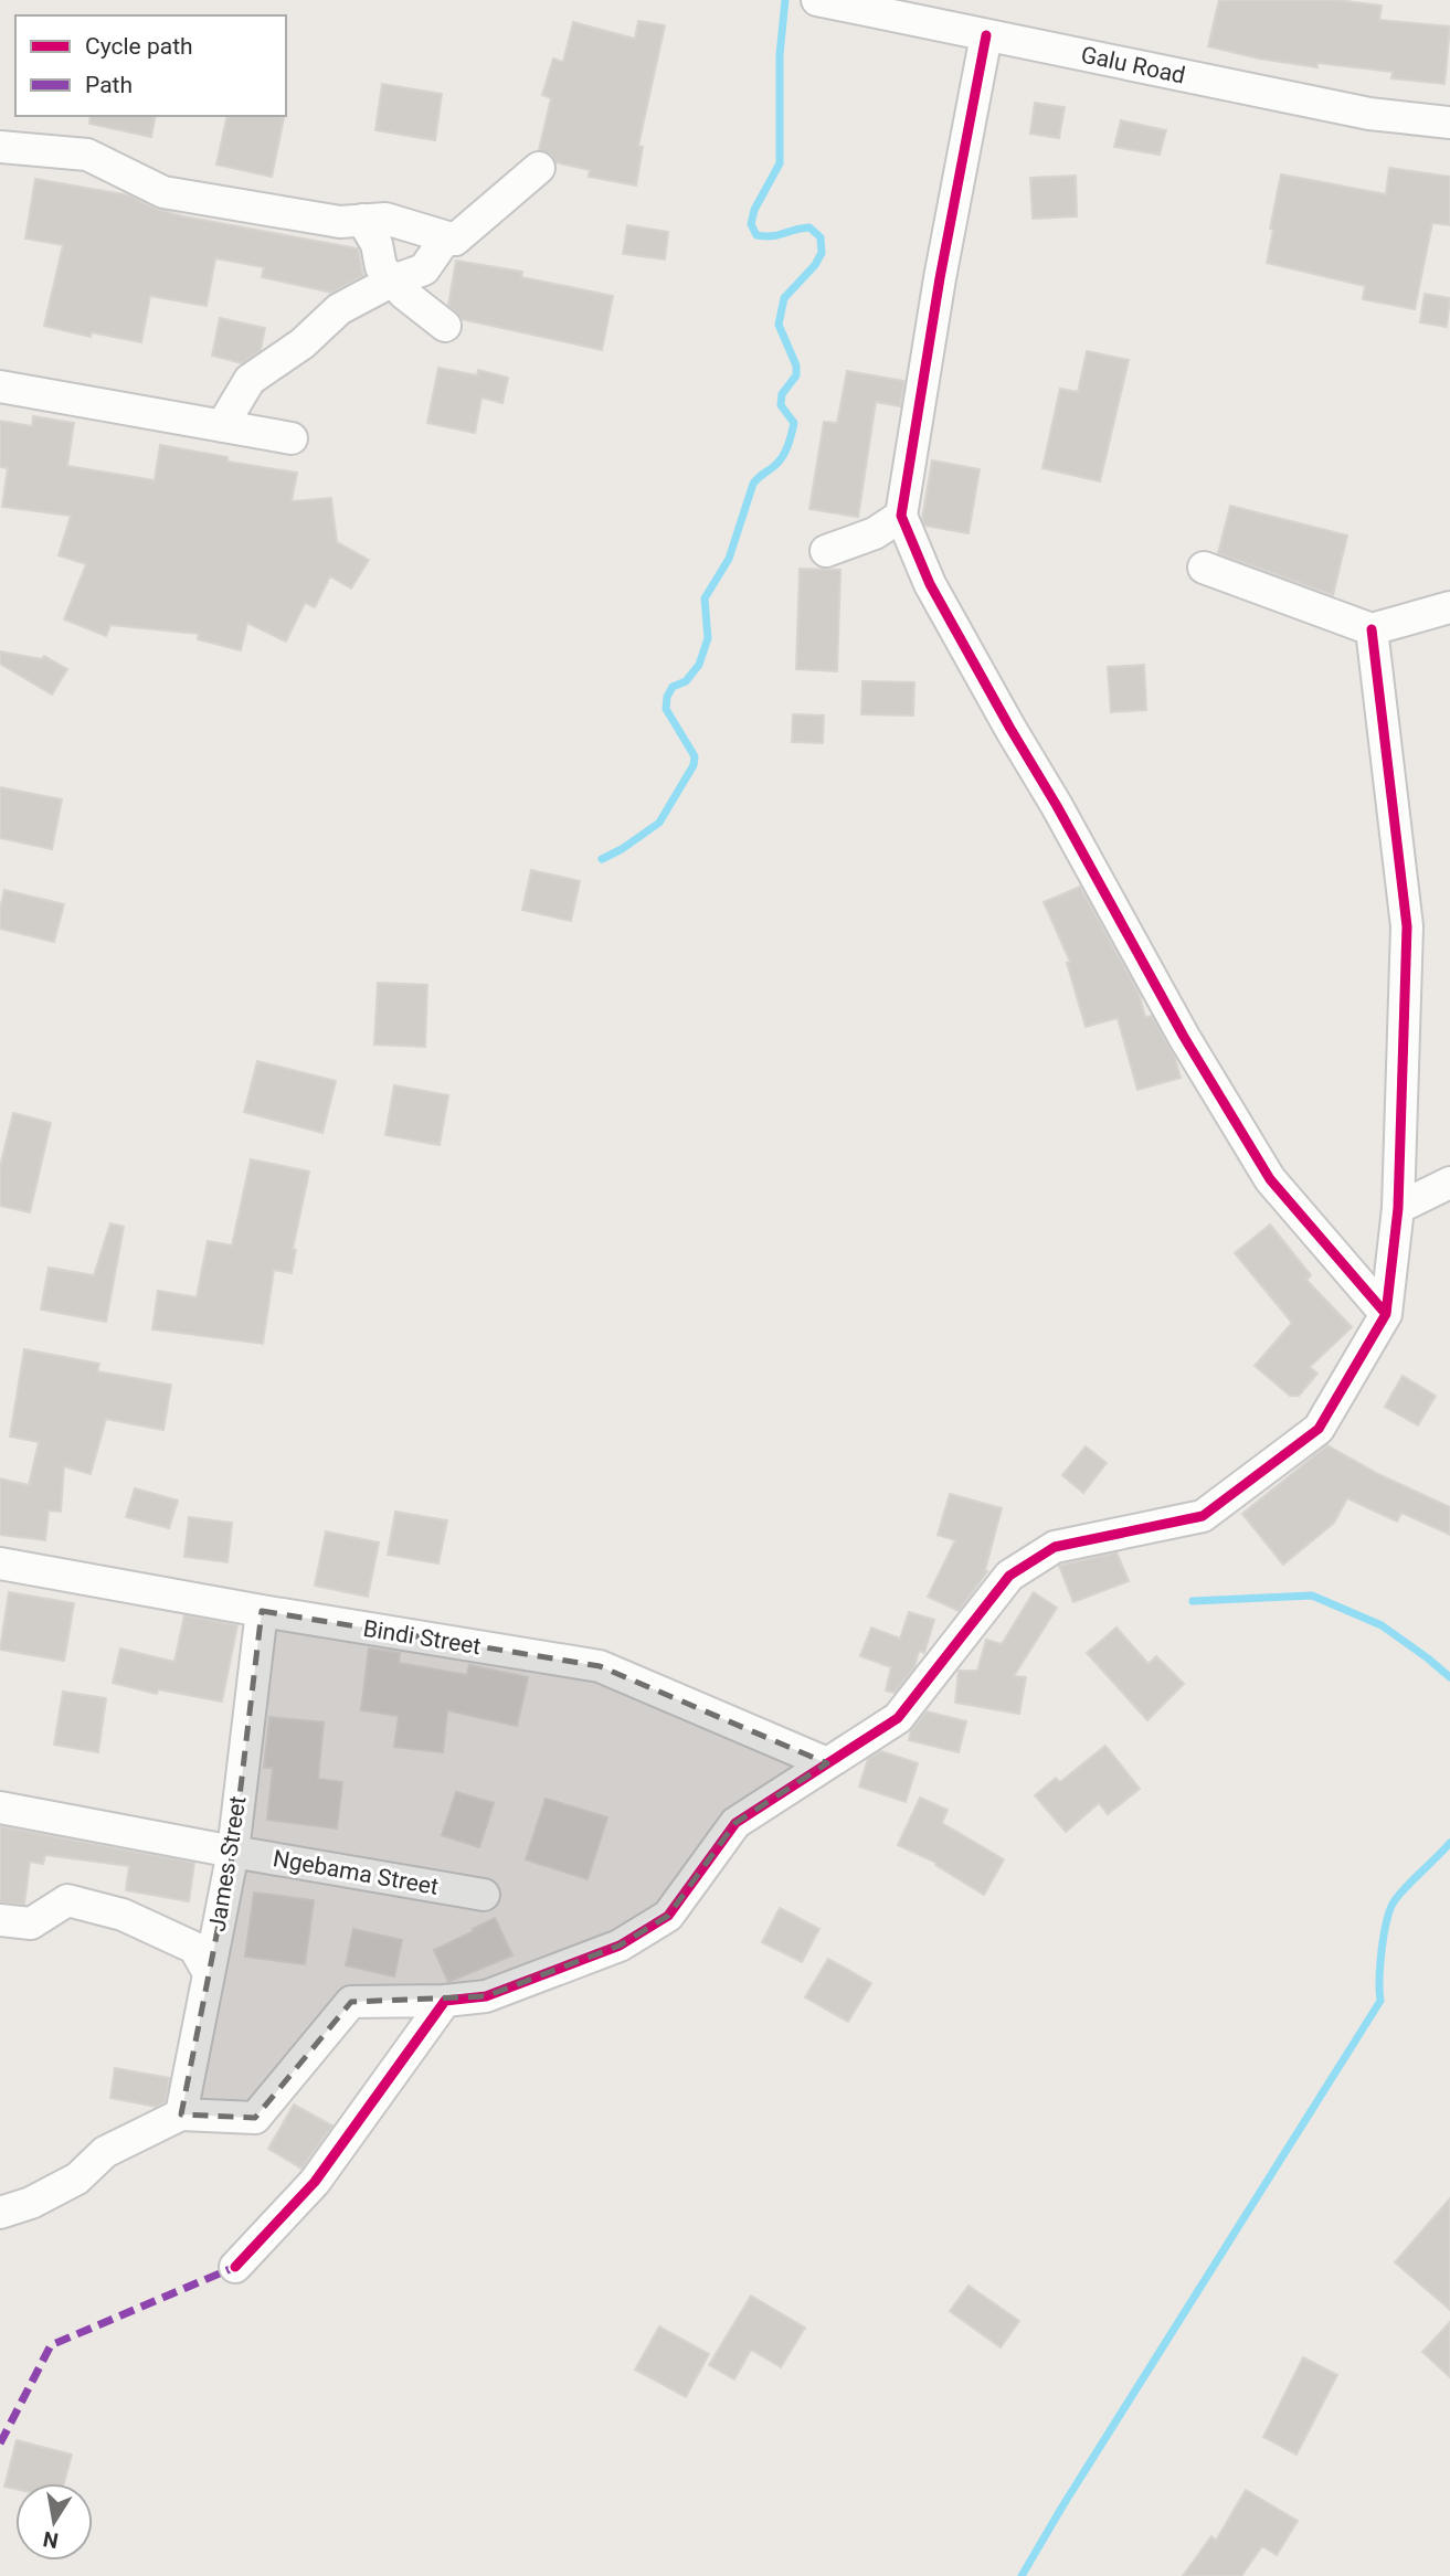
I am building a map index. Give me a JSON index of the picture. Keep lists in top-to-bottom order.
{
  "streets": {
    "street": [
      "Galu Road",
      "Bindi Street",
      "James Street",
      "Ngebama Street"
    ]
  },
  "crossings": [
    ["Bindi Street", "James Street"],
    ["James Street", "Ngebama Street"]
  ],
  "legend": ["Cycle path", "Path"],
  "north": "bottom"
}
